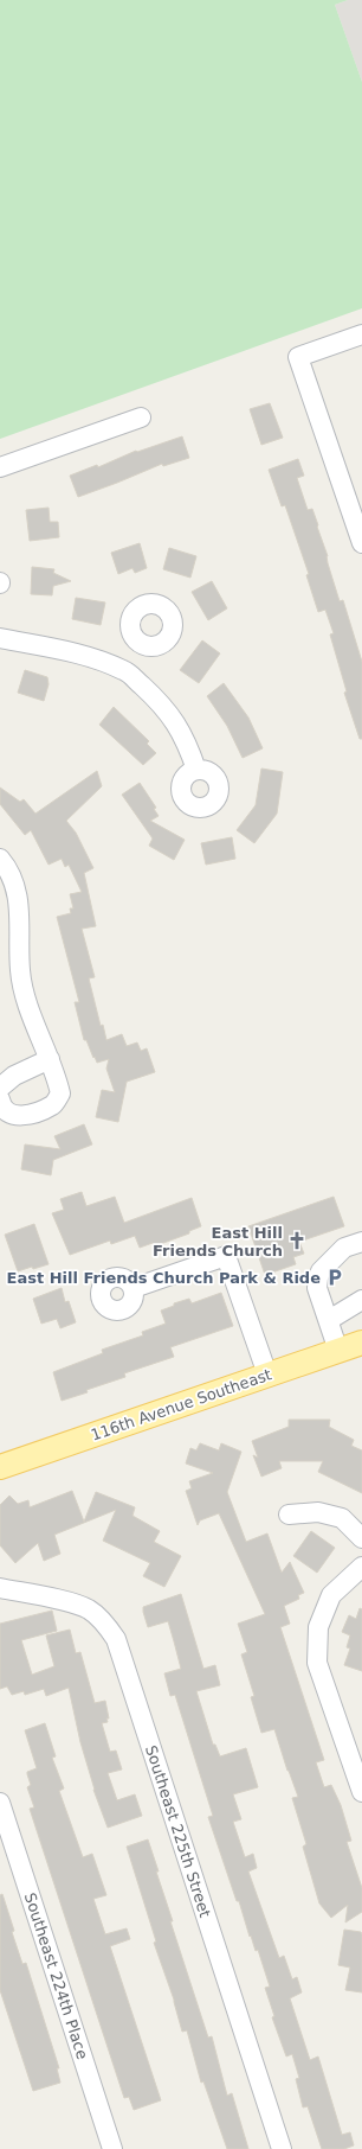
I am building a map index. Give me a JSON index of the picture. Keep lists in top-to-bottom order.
{
  "streets": {
    "main road": ["116th Avenue Southeast"],
    "street": ["Southeast 225th Street", "Southeast 224th Place"]
  },
  "places": {
    "church": ["East Hill Friends Church"],
    "parking": ["East Hill Friends Church Park & Ride"]
  }
}
